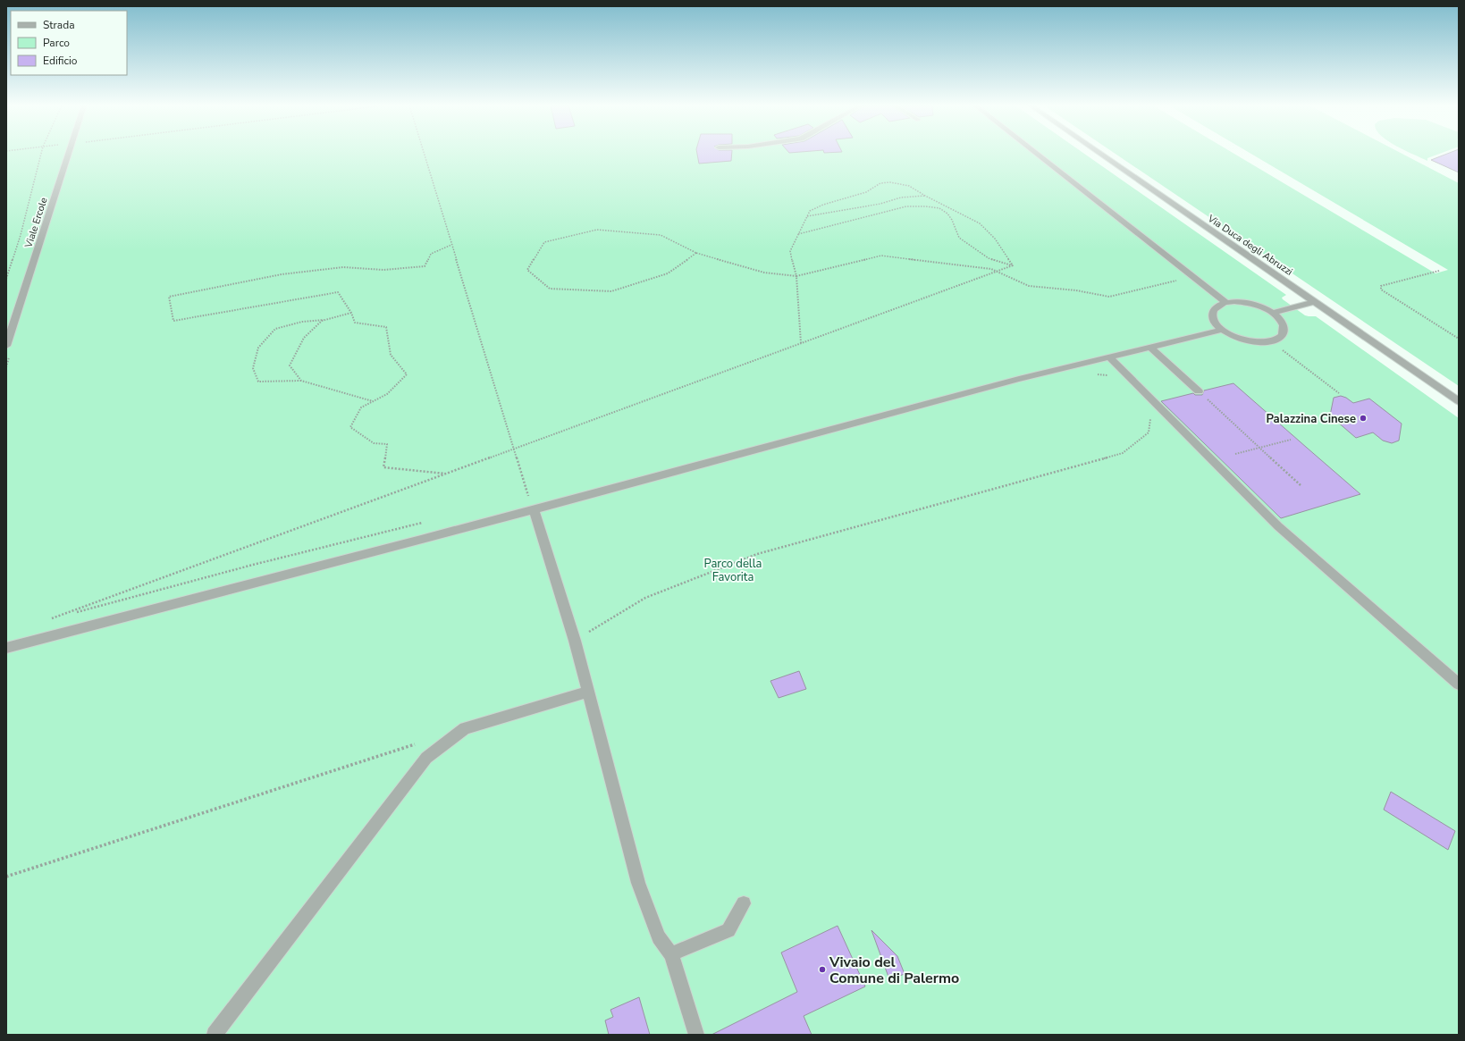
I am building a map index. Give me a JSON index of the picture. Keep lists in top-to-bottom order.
{
  "streets": {
    "street": ["Viale Ercole", "Via Duca degli Abruzzi"]
  },
  "parks": ["Parco della Favorita"],
  "places": ["Palazzina Cinese", "Vivaio del Comune di Palermo"],
  "legend": ["Strada", "Parco", "Edificio"]
}
